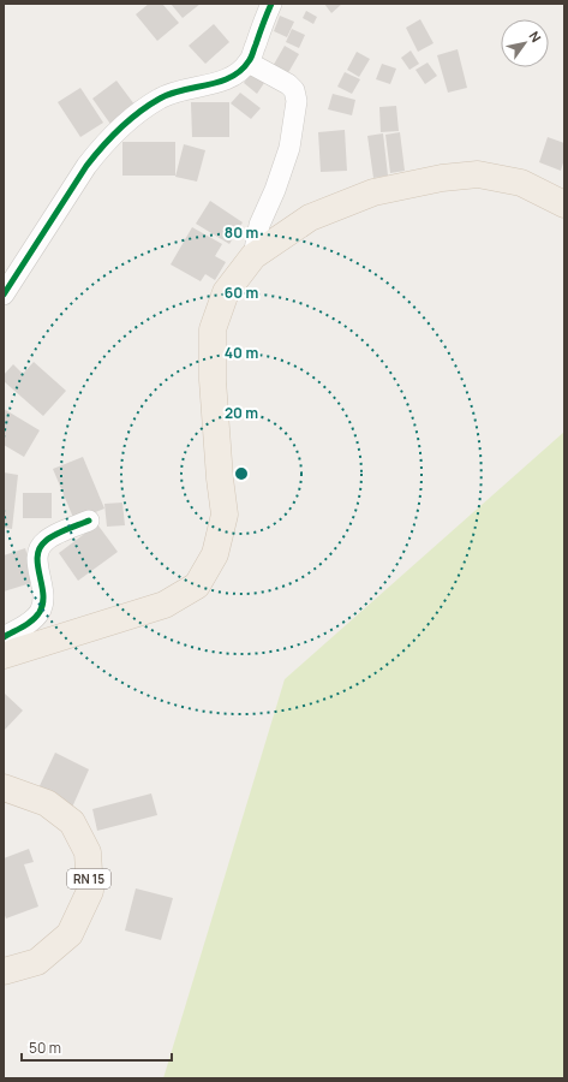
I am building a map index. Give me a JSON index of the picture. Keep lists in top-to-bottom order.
{
  "streets": {
    "main road": ["RN 15"]
  },
  "scale_bar": "50 m",
  "north": "top right",
  "rings": [
    "80 m",
    "60 m",
    "40 m",
    "20 m"
  ]
}
